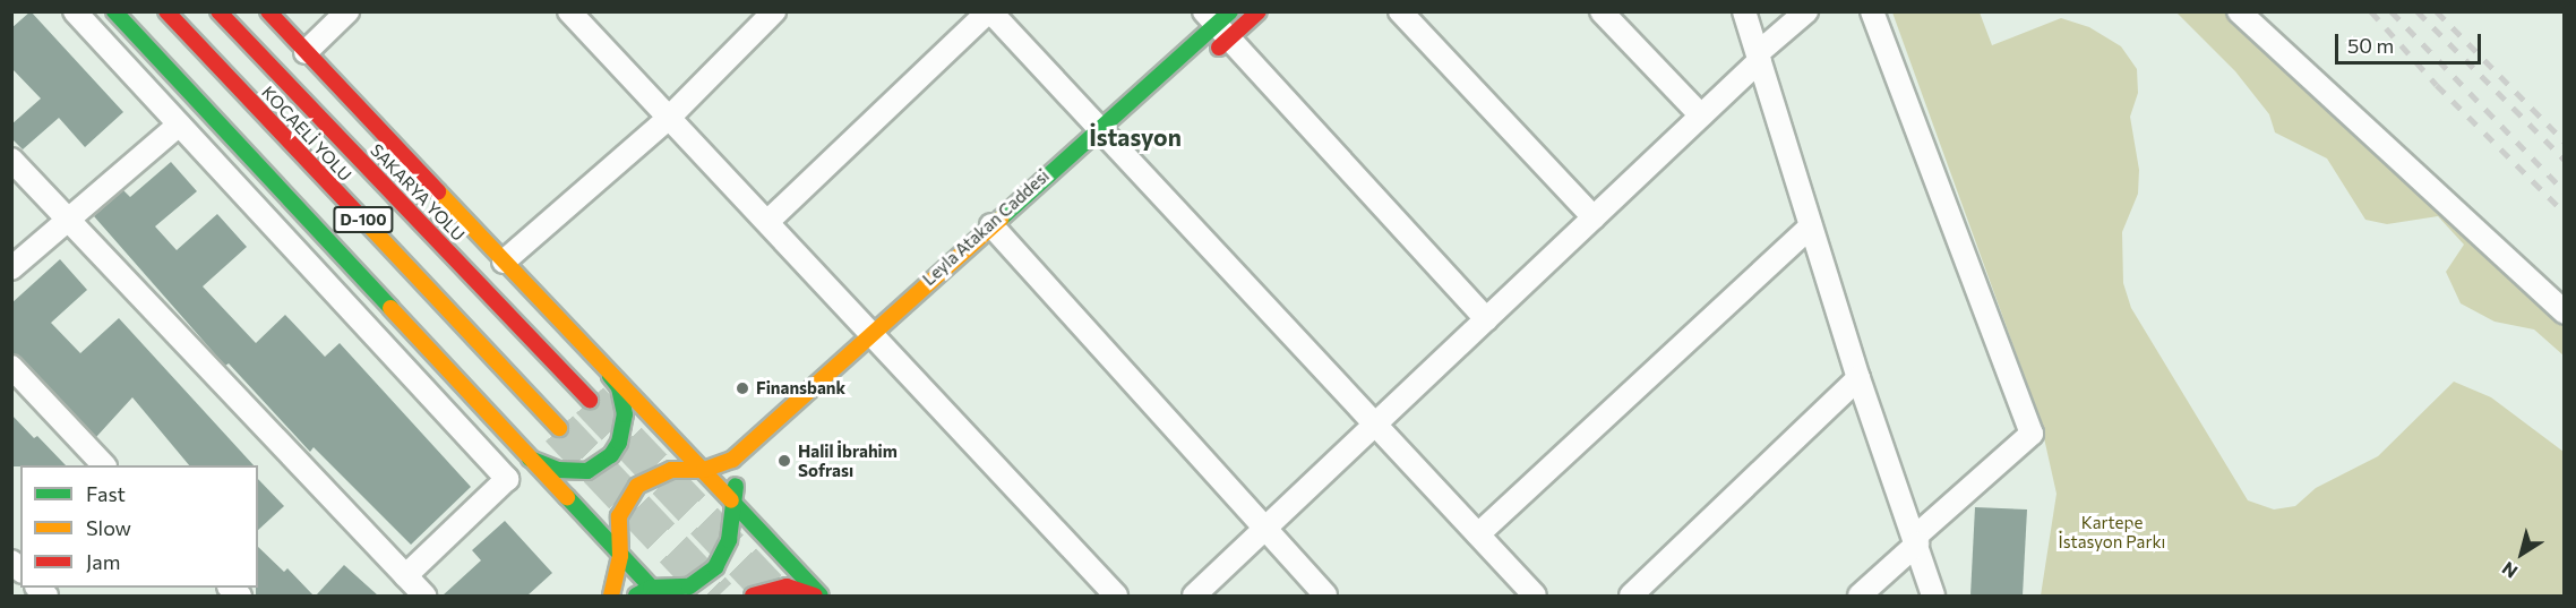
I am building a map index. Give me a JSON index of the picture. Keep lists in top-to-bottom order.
{
  "streets": {
    "main road": [
      "KOCAELİ YOLU",
      "SAKARYA YOLU",
      "D-100",
      "Leyla Atakan Caddesi"
    ]
  },
  "districts": ["İstasyon"],
  "parks": ["Kartepe İstasyon Parkı"],
  "places": ["Finansbank", "Halil İbrahim Sofrası"],
  "legend": ["Fast", "Slow", "Jam"],
  "scale_bar": "50 m",
  "north": "bottom left"
}
